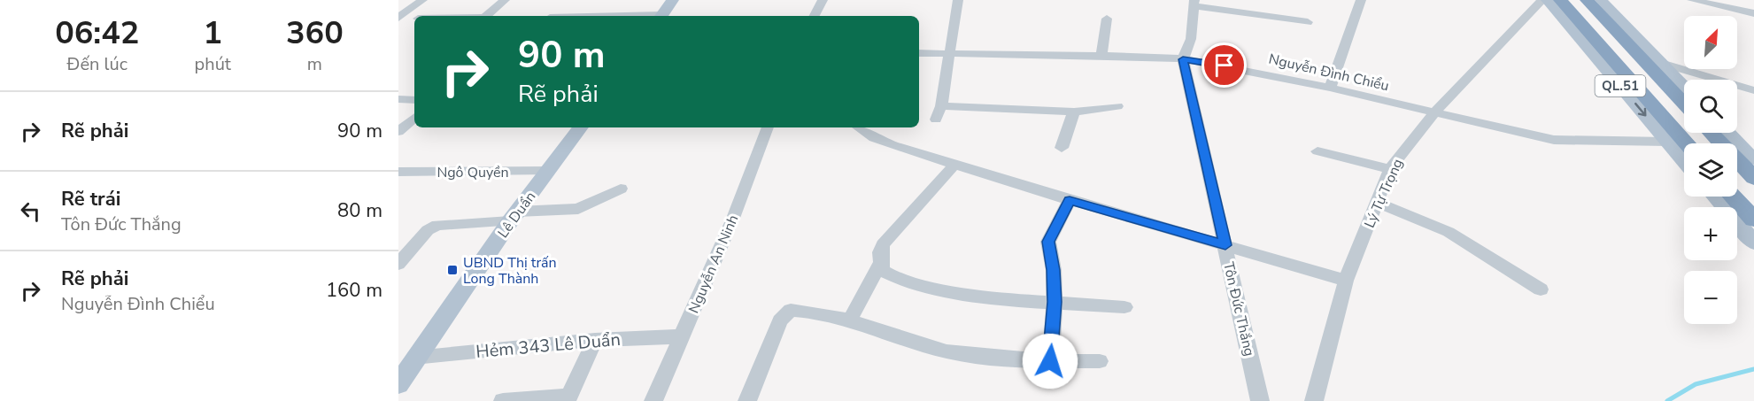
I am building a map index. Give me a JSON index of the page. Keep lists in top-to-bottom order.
{
  "streets": {
    "highway": ["QL.51"],
    "main road": ["Lê Duẩn"],
    "street": [
      "Nguyễn Đình Chiểu",
      "Ngô Quyền",
      "Lý Tự Trọng",
      "Nguyễn An Ninh",
      "Tôn Đức Thắng",
      "Hẻm 343 Lê Duẩn"
    ]
  },
  "crossings": [
    ["Nguyễn Đình Chiểu", "QL.51"],
    ["Nguyễn Đình Chiểu", "Lý Tự Trọng"],
    ["Nguyễn Đình Chiểu", "Tôn Đức Thắng"],
    ["Ngô Quyền", "Lê Duẩn"],
    ["Lê Duẩn", "Hẻm 343 Lê Duẩn"],
    ["Nguyễn An Ninh", "Hẻm 343 Lê Duẩn"]
  ],
  "places": {
    "transit": ["UBND Thị trấn Long Thành"]
  },
  "north": "top right",
  "page": {
    "eta": [
      "06:42",
      "Đến lúc",
      "1",
      "phút",
      "360",
      "m"
    ],
    "map_buttons": ["+", "−"],
    "turn": ["90 m", "Rẽ phải"],
    "list": [
      {
        "name": "Rẽ phải",
        "value": "90 m"
      },
      {
        "name": "Rẽ trái",
        "note": "Tôn Đức Thắng",
        "value": "80 m"
      },
      {
        "name": "Rẽ phải",
        "note": "Nguyễn Đình Chiểu",
        "value": "160 m"
      }
    ]
  }
}
